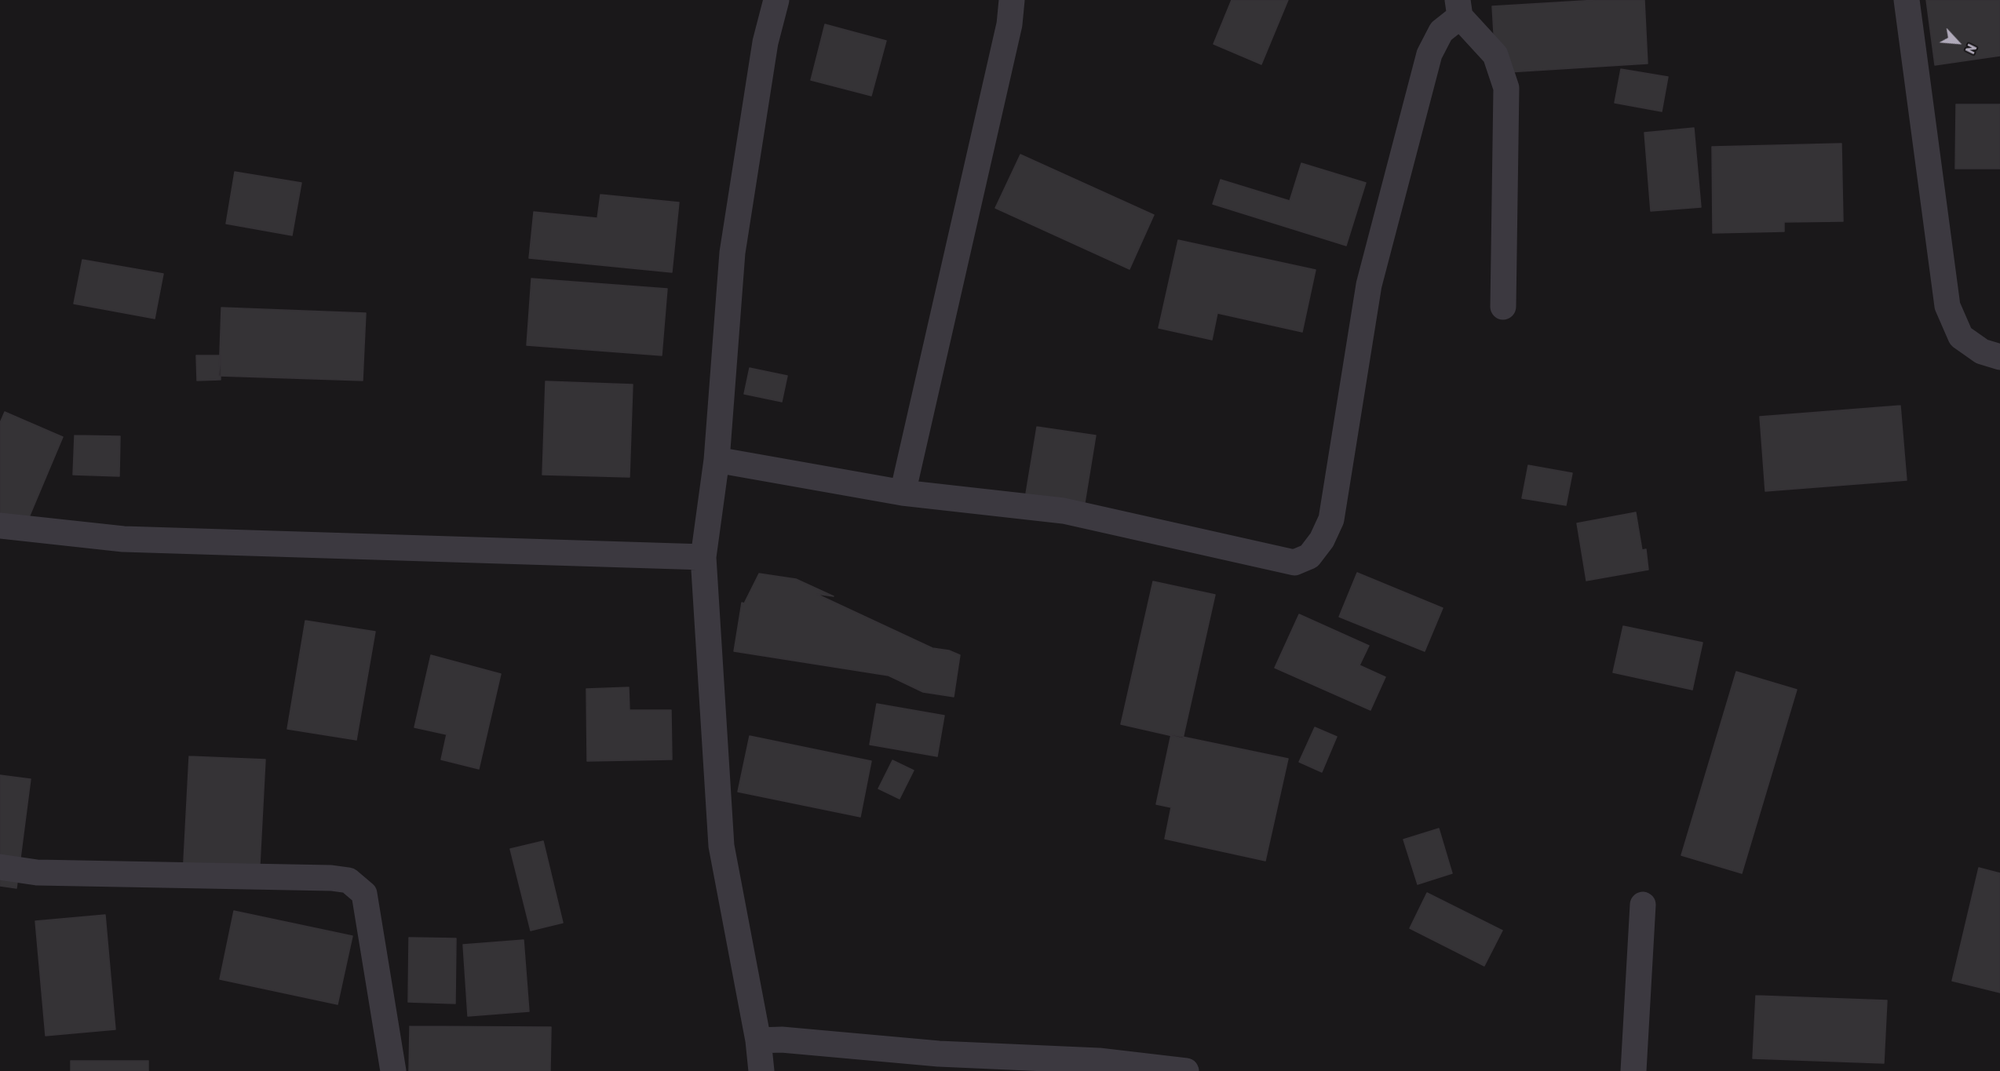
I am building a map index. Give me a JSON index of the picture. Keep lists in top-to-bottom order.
{
  "north": "bottom right"
}
